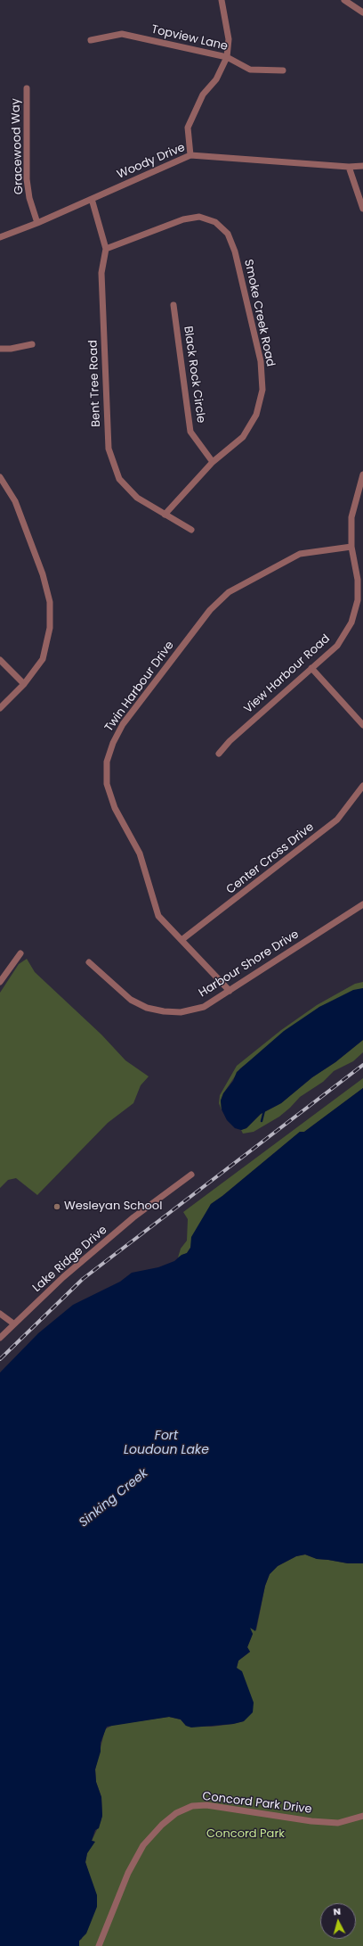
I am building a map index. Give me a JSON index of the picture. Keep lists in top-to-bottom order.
{
  "streets": {
    "street": [
      "Topview Lane",
      "Gracewood Way",
      "Woody Drive",
      "Smoke Creek Road",
      "Black Rock Circle",
      "Bent Tree Road",
      "View Harbour Road",
      "Twin Harbour Drive",
      "Center Cross Drive",
      "Harbour Shore Drive",
      "Lake Ridge Drive",
      "Concord Park Drive"
    ]
  },
  "crossings": [
    ["Gracewood Way", "Woody Drive"],
    ["Woody Drive", "Bent Tree Road"],
    ["Smoke Creek Road", "Black Rock Circle"],
    ["Smoke Creek Road", "Bent Tree Road"],
    ["View Harbour Road", "Twin Harbour Drive"],
    ["Twin Harbour Drive", "Center Cross Drive"],
    ["Twin Harbour Drive", "Harbour Shore Drive"]
  ],
  "water": ["Fort Loudoun Lake", "Sinking Creek"],
  "parks": ["Concord Park"],
  "places": ["Wesleyan School"],
  "north": "top"
}
